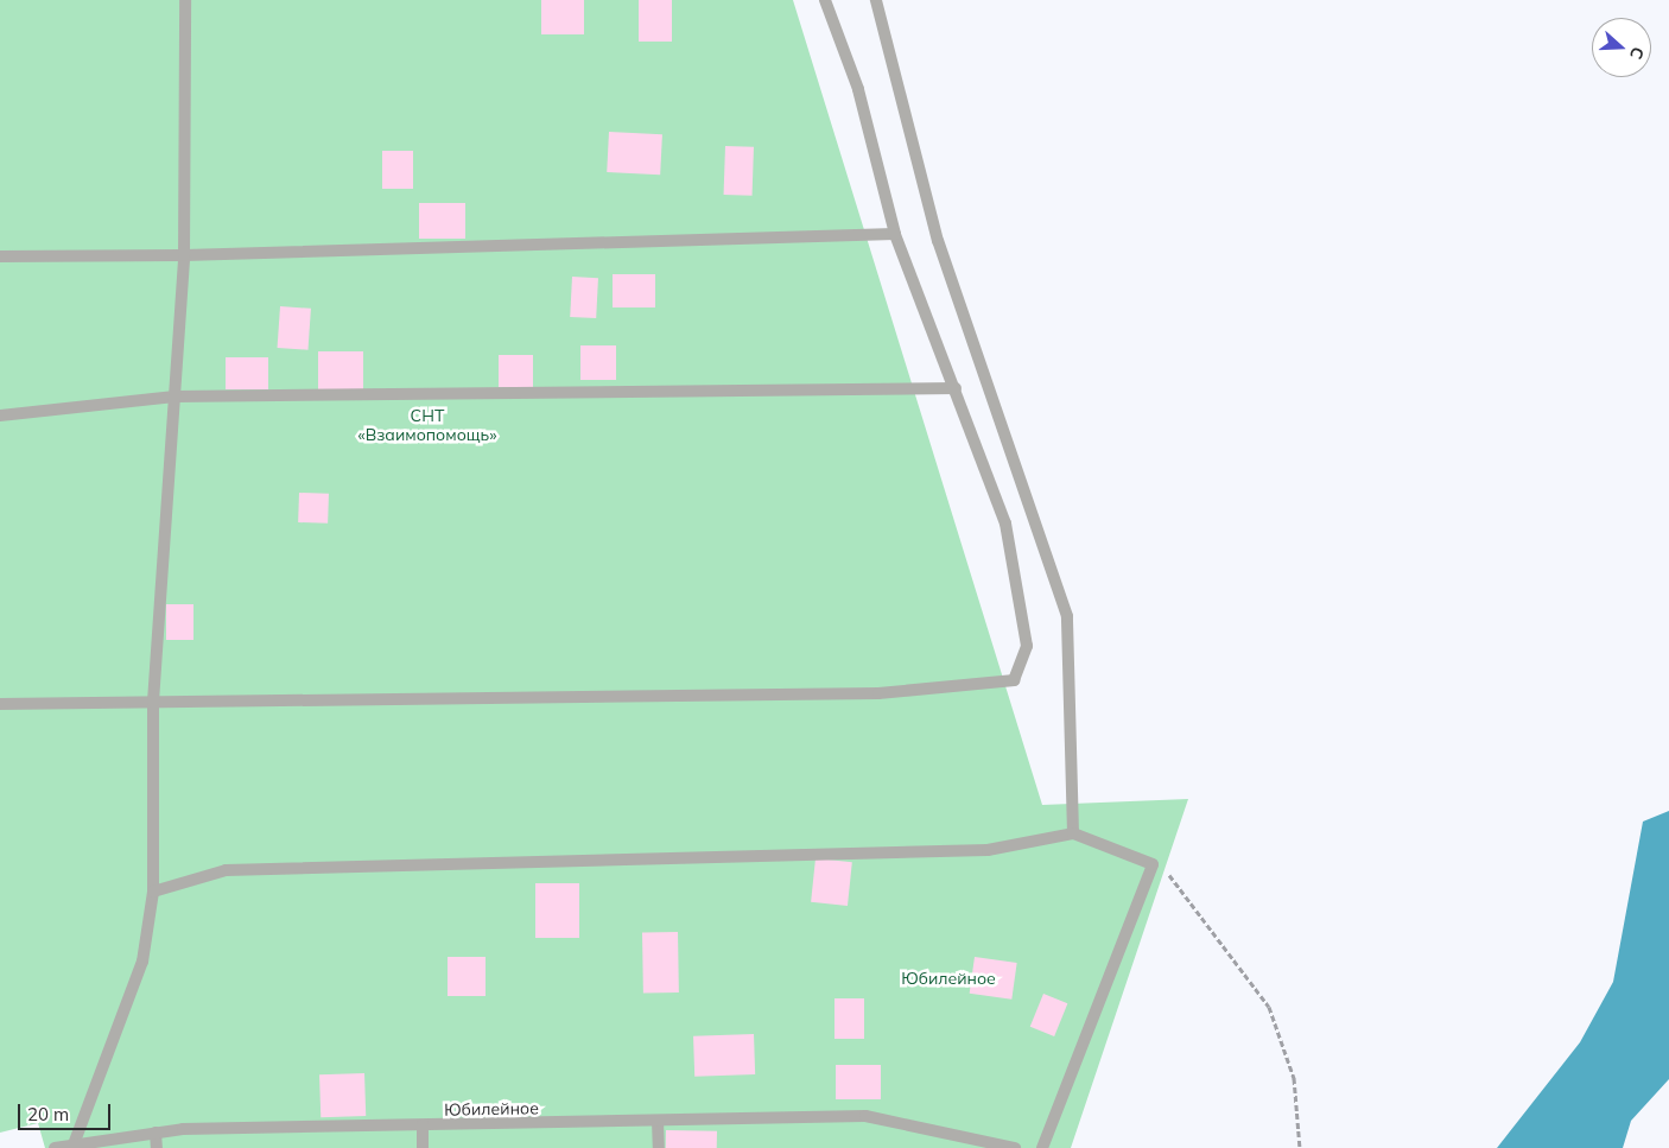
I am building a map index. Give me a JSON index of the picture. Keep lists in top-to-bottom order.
{
  "streets": {
    "lane": ["Юбилейное"]
  },
  "parks": ["СНТ «Взаимопомощь»", "Юбилейное"],
  "scale_bar": "20 m",
  "north": "right"
}
